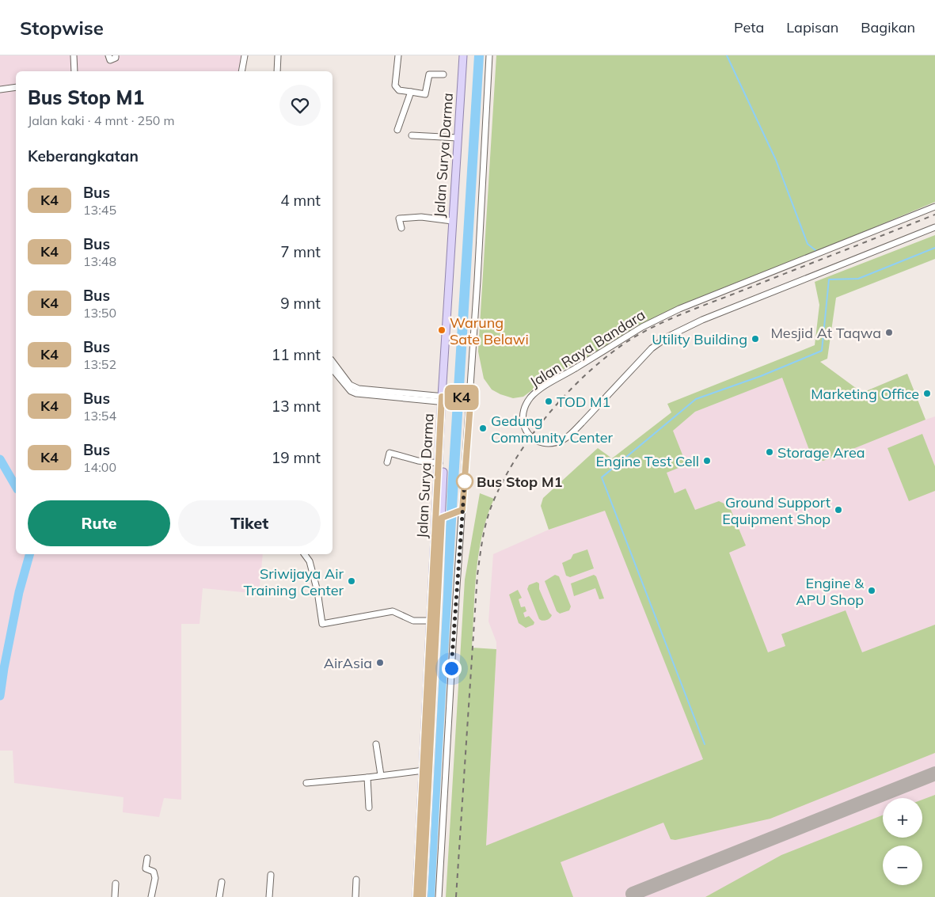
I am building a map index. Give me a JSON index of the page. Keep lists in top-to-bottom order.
{
  "streets": {
    "main road": ["Jalan Surya Darma"],
    "street": ["Jalan Raya Bandara"]
  },
  "places": [
    "Warung Sate Belawi",
    "Mesjid At Taqwa",
    "Utility Building",
    "Marketing Office",
    "TOD M1",
    "Gedung Community Center",
    "Storage Area",
    "Engine Test Cell",
    "Bus Stop M1",
    "Ground Support Equipment Shop",
    "Sriwijaya Air Training Center",
    "Engine & APU Shop",
    "AirAsia"
  ],
  "lines": ["bus line K4"],
  "page": {
    "header": "Stopwise",
    "nav": ["Peta", "Lapisan", "Bagikan"],
    "on_map": "K4",
    "heading": [
      ["Bus Stop M1", "Jalan kaki · 4 mnt · 250 m"],
      "Keberangkatan"
    ],
    "list": [
      {
        "mark": "K4",
        "name": "Bus",
        "note": "13:45",
        "value": "4 mnt"
      },
      {
        "mark": "K4",
        "name": "Bus",
        "note": "13:48",
        "value": "7 mnt"
      },
      {
        "mark": "K4",
        "name": "Bus",
        "note": "13:50",
        "value": "9 mnt"
      },
      {
        "mark": "K4",
        "name": "Bus",
        "note": "13:52",
        "value": "11 mnt"
      },
      {
        "mark": "K4",
        "name": "Bus",
        "note": "13:54",
        "value": "13 mnt"
      },
      {
        "mark": "K4",
        "name": "Bus",
        "note": "14:00",
        "value": "19 mnt"
      }
    ],
    "buttons": ["Rute", "Tiket"],
    "map_buttons": ["+", "−"]
  }
}
